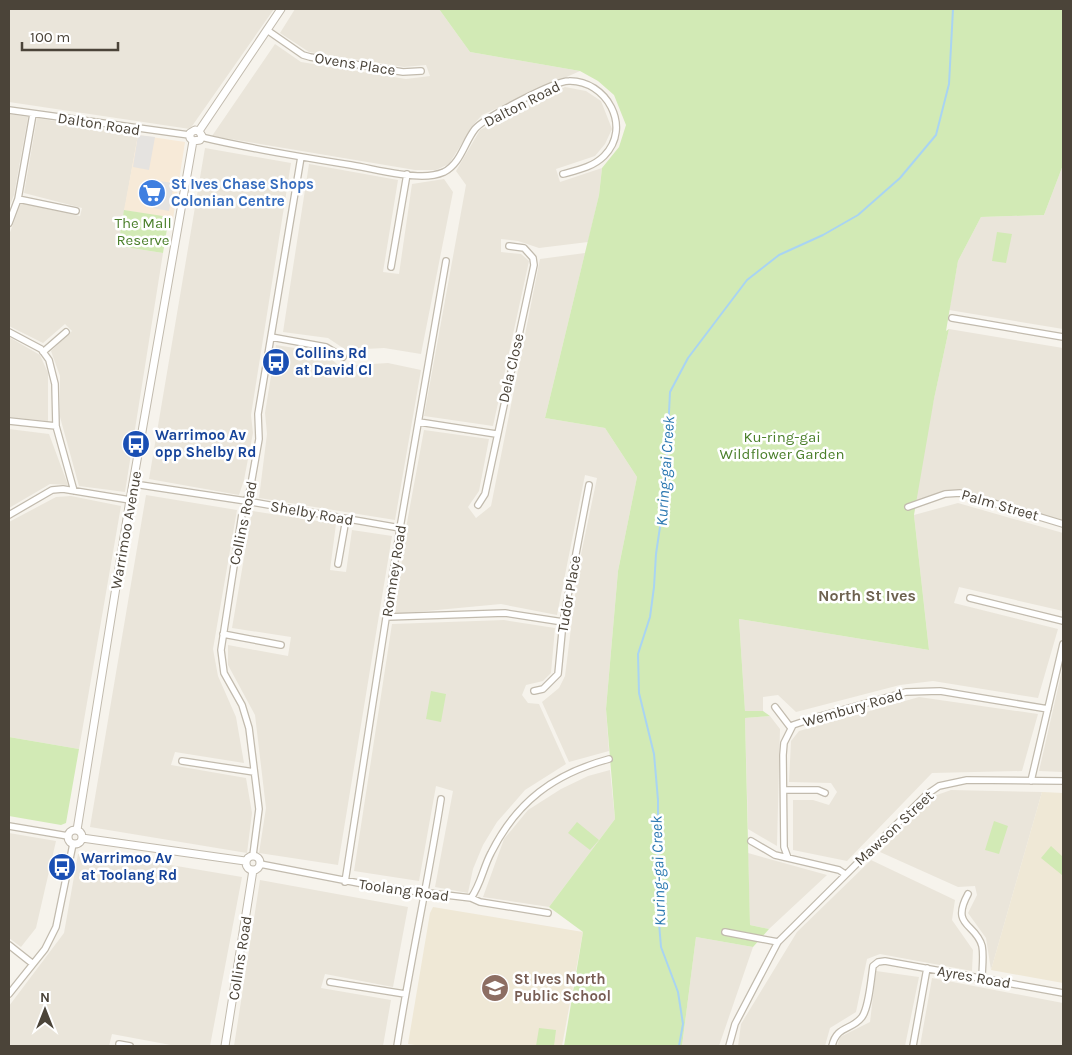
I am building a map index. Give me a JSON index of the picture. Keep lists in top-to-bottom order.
{
  "streets": {
    "street": [
      "Ovens Place",
      "Dalton Road",
      "Dela Close",
      "Palm Street",
      "Shelby Road",
      "Collins Road",
      "Warrimoo Avenue",
      "Romney Road",
      "Tudor Place",
      "Wembury Road",
      "Mawson Street",
      "Toolang Road",
      "Ayres Road"
    ]
  },
  "crossings": [
    ["Dalton Road", "Collins Road"],
    ["Dalton Road", "Warrimoo Avenue"],
    ["Shelby Road", "Collins Road"],
    ["Shelby Road", "Warrimoo Avenue"],
    ["Shelby Road", "Romney Road"],
    ["Collins Road", "Toolang Road"],
    ["Romney Road", "Toolang Road"]
  ],
  "districts": ["North St Ives"],
  "water": ["Kuring-gai Creek"],
  "parks": ["The Mall Reserve", "Ku-ring-gai Wildflower Garden"],
  "places": {
    "supermarket": ["St Ives Chase Shops Colonian Centre"],
    "bus stop": ["Collins Rd at David Cl", "Warrimoo Av opp Shelby Rd", "Warrimoo Av at Toolang Rd"],
    "school or university": ["St Ives North Public School"]
  },
  "scale_bar": "100 m",
  "north": "top"
}
